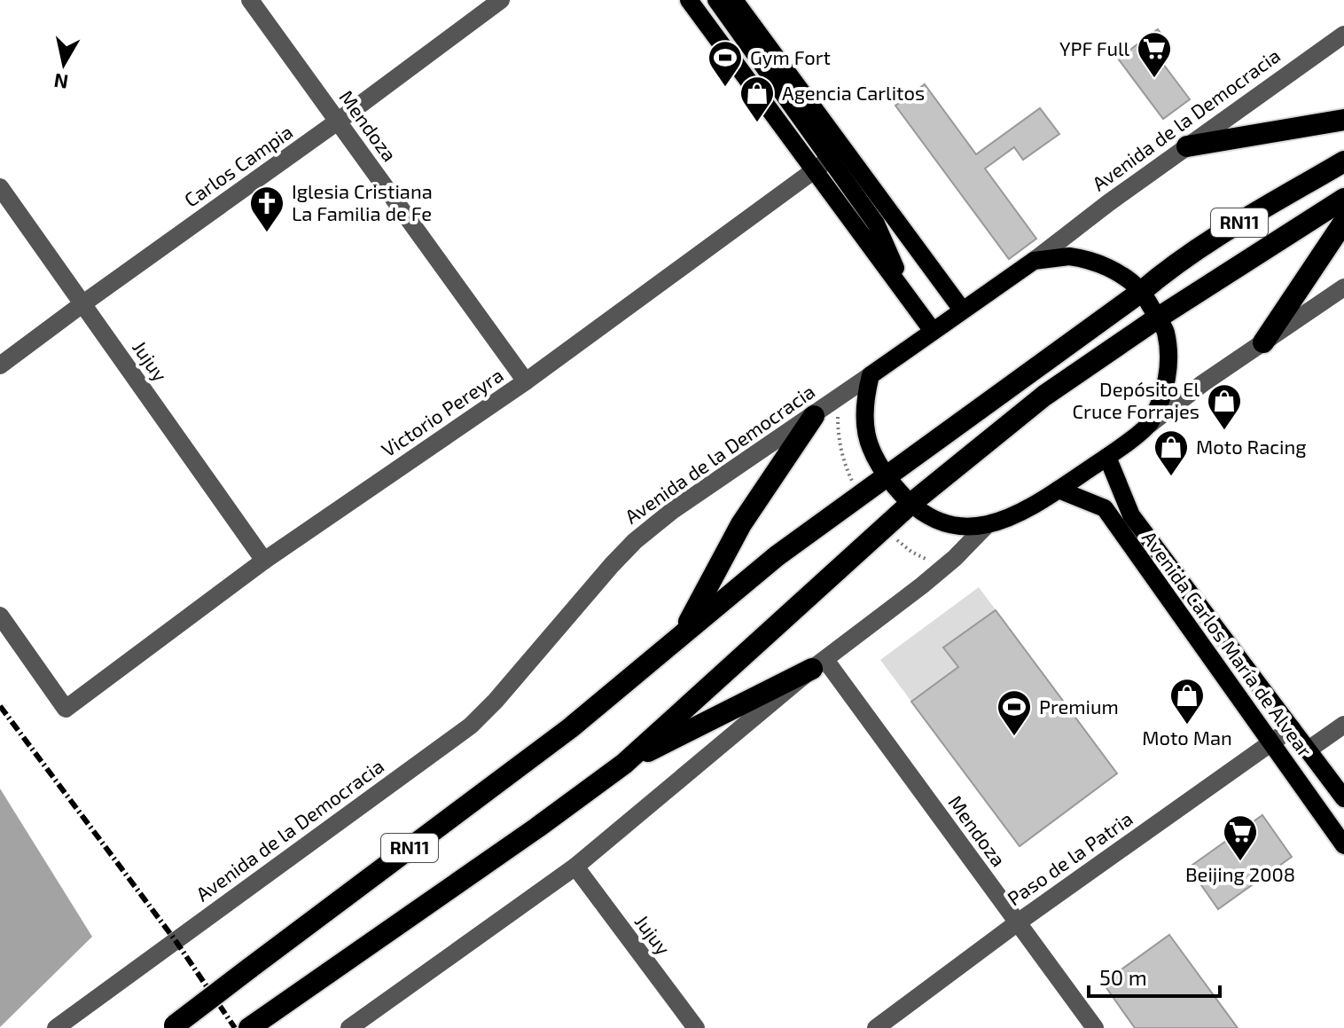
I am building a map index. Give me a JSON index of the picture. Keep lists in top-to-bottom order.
{
  "streets": {
    "highway": ["RN11"],
    "main road": ["Avenida de la Democracia", "Avenida Carlos María de Alvear"],
    "street": [
      "Mendoza",
      "Carlos Campia",
      "Jujuy",
      "Victorio Pereyra",
      "Paso de la Patria"
    ]
  },
  "crossings": [
    ["Mendoza", "Carlos Campia"],
    ["Mendoza", "Victorio Pereyra"],
    ["Mendoza", "Paso de la Patria"],
    ["Carlos Campia", "Jujuy"],
    ["Jujuy", "Victorio Pereyra"],
    ["Avenida Carlos María de Alvear", "Paso de la Patria"]
  ],
  "places": {
    "supermarket": ["YPF Full", "Beijing 2008"],
    "sports": ["Gym Fort", "Premium"],
    "shop": [
      "Agencia Carlitos",
      "Depósito El Cruce Forrajes",
      "Moto Racing",
      "Moto Man"
    ],
    "church": ["Iglesia Cristiana La Familia de Fe"]
  },
  "scale_bar": "50 m",
  "north": "bottom"
}
